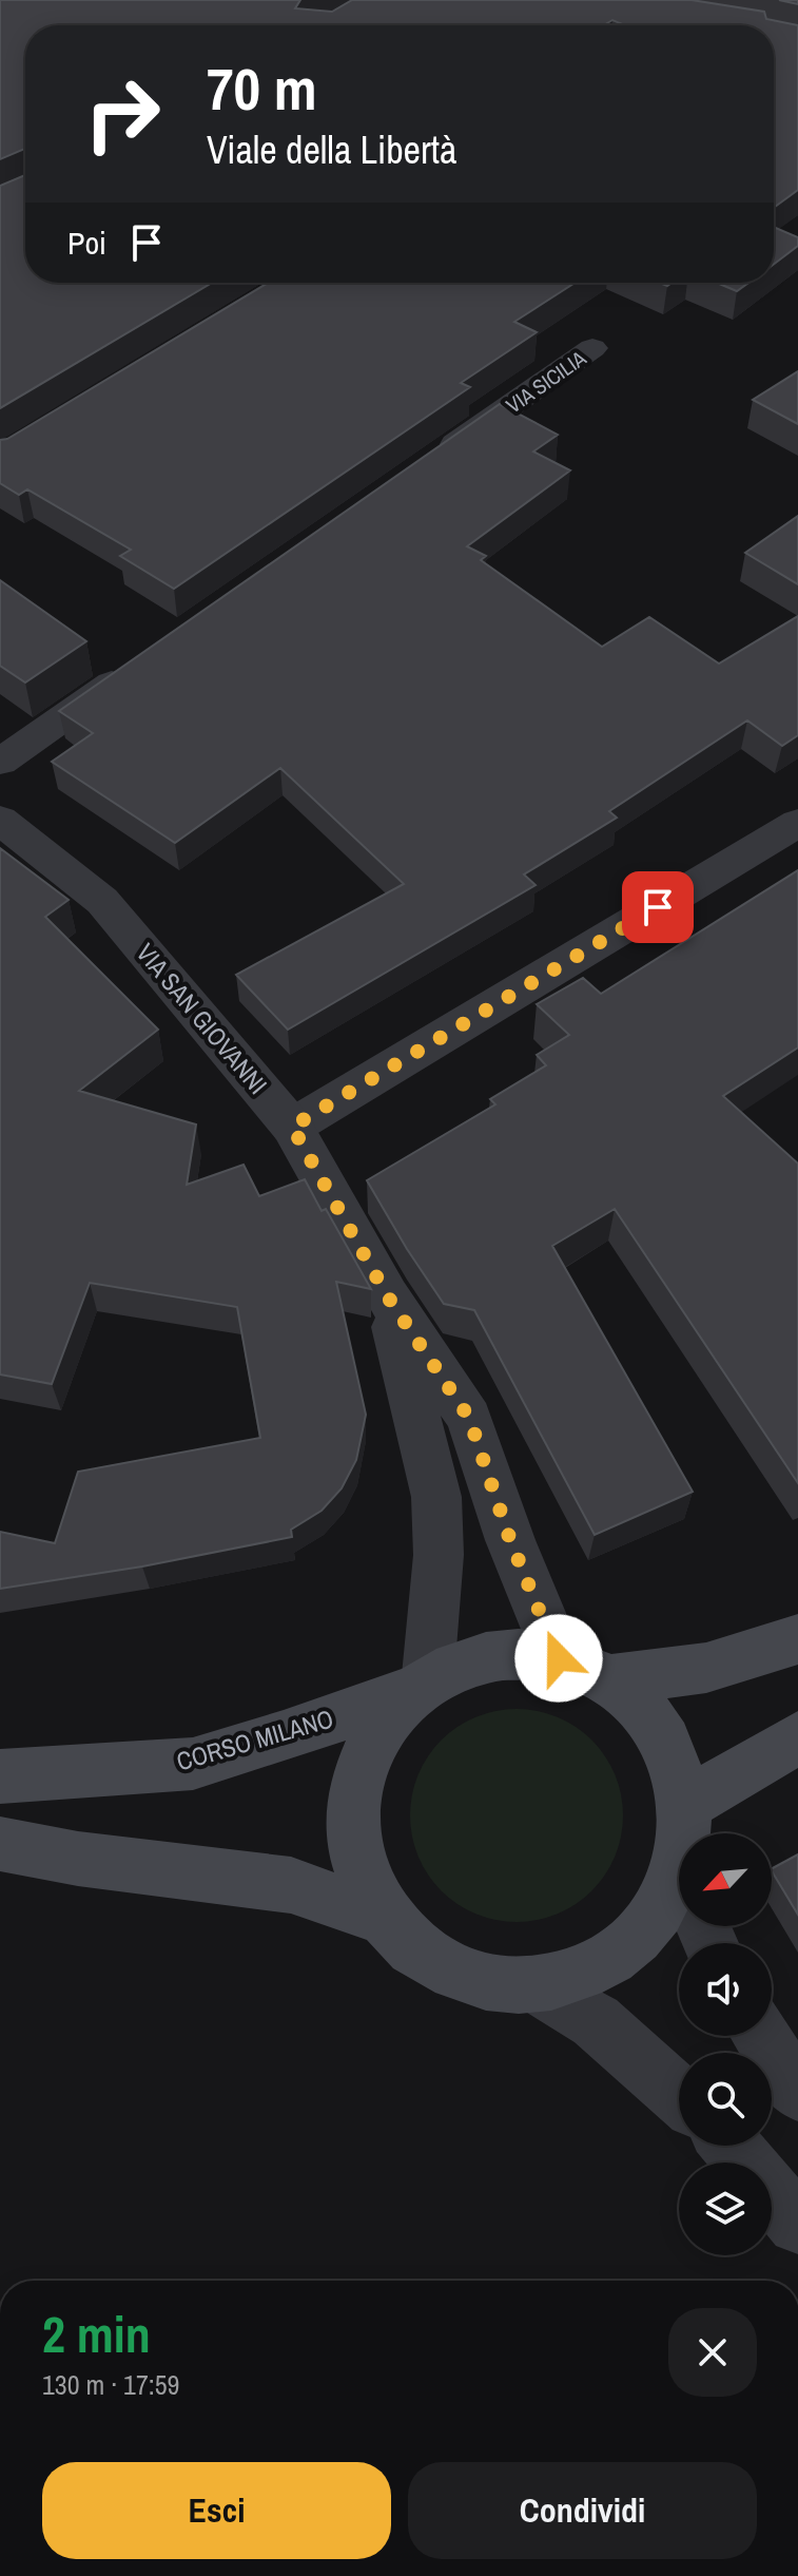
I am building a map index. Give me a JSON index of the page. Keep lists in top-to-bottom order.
{
  "streets": {
    "main road": ["CORSO MILANO"],
    "street": ["VIA SICILIA", "VIA SAN GIOVANNI"]
  },
  "crossings": [
    ["VIA SAN GIOVANNI", "CORSO MILANO"]
  ],
  "north": "bottom left",
  "page": {
    "turn": ["70 m", "Viale della Libertà"],
    "then": "Poi",
    "heading": ["2 min", "130 m · 17:59"],
    "buttons": ["Esci", "Condividi"]
  }
}
